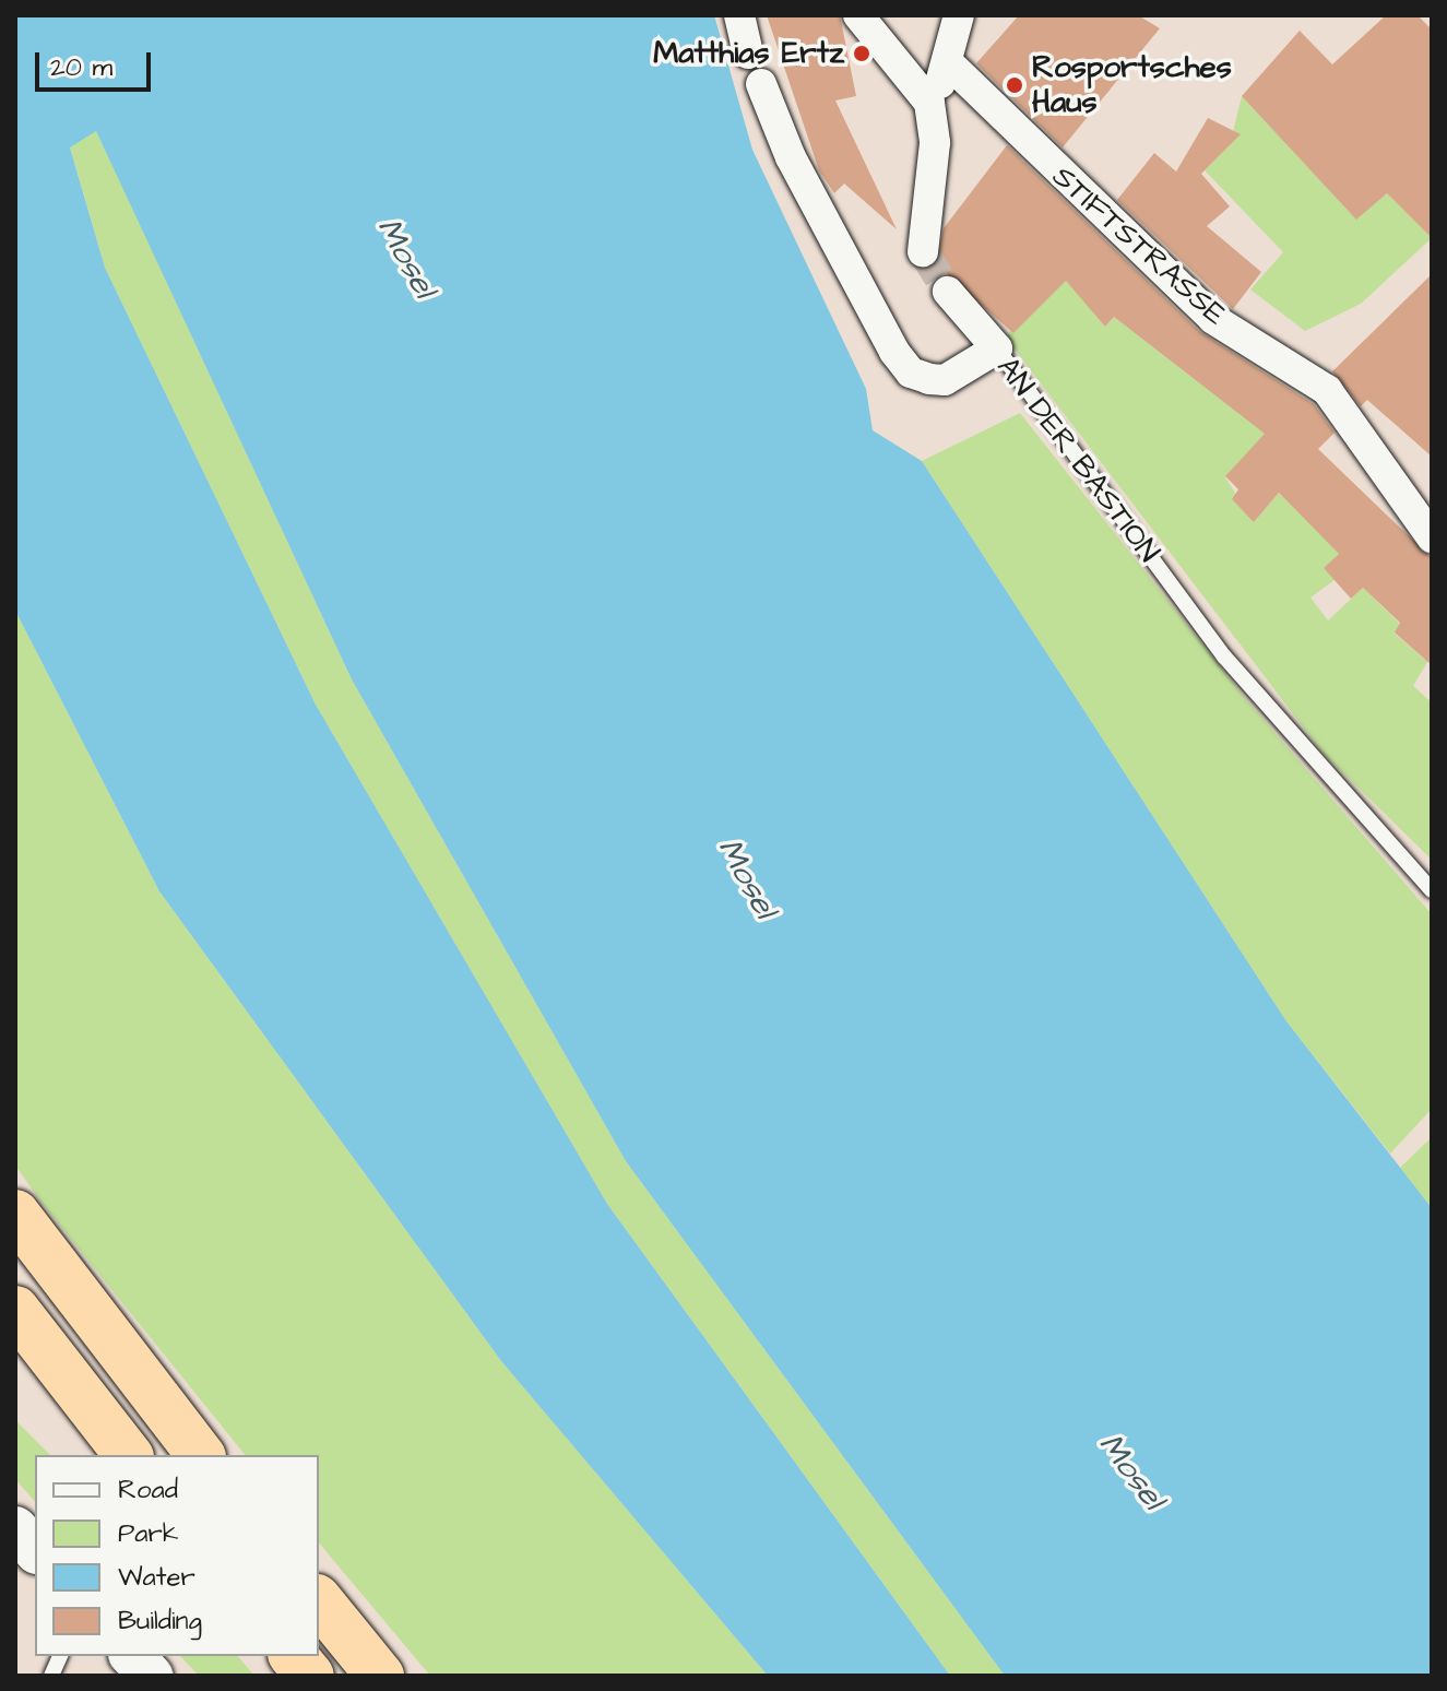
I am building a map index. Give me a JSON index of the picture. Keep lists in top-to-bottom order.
{
  "streets": {
    "street": ["STIFTSTRASSE", "AN DER BASTION"]
  },
  "water": ["Mosel"],
  "places": ["Matthias Ertz", "Rosportsches Haus"],
  "legend": [
    "Road",
    "Park",
    "Water",
    "Building"
  ],
  "scale_bar": "20 m"
}
